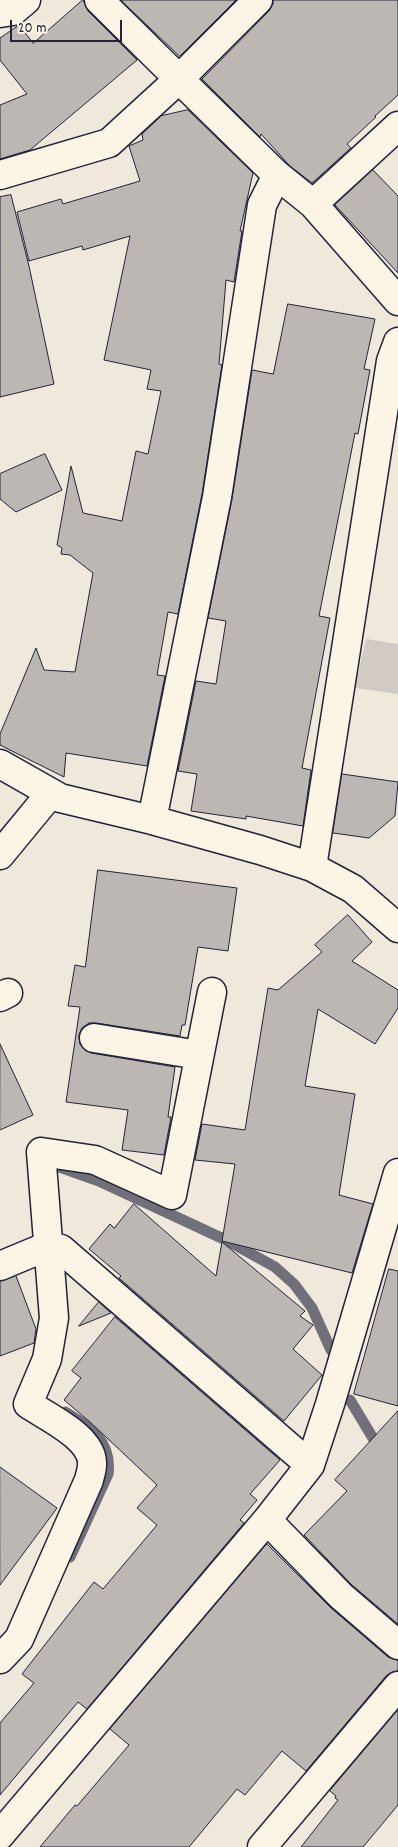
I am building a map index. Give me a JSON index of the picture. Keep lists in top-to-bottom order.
{
  "scale_bar": "20 m"
}
